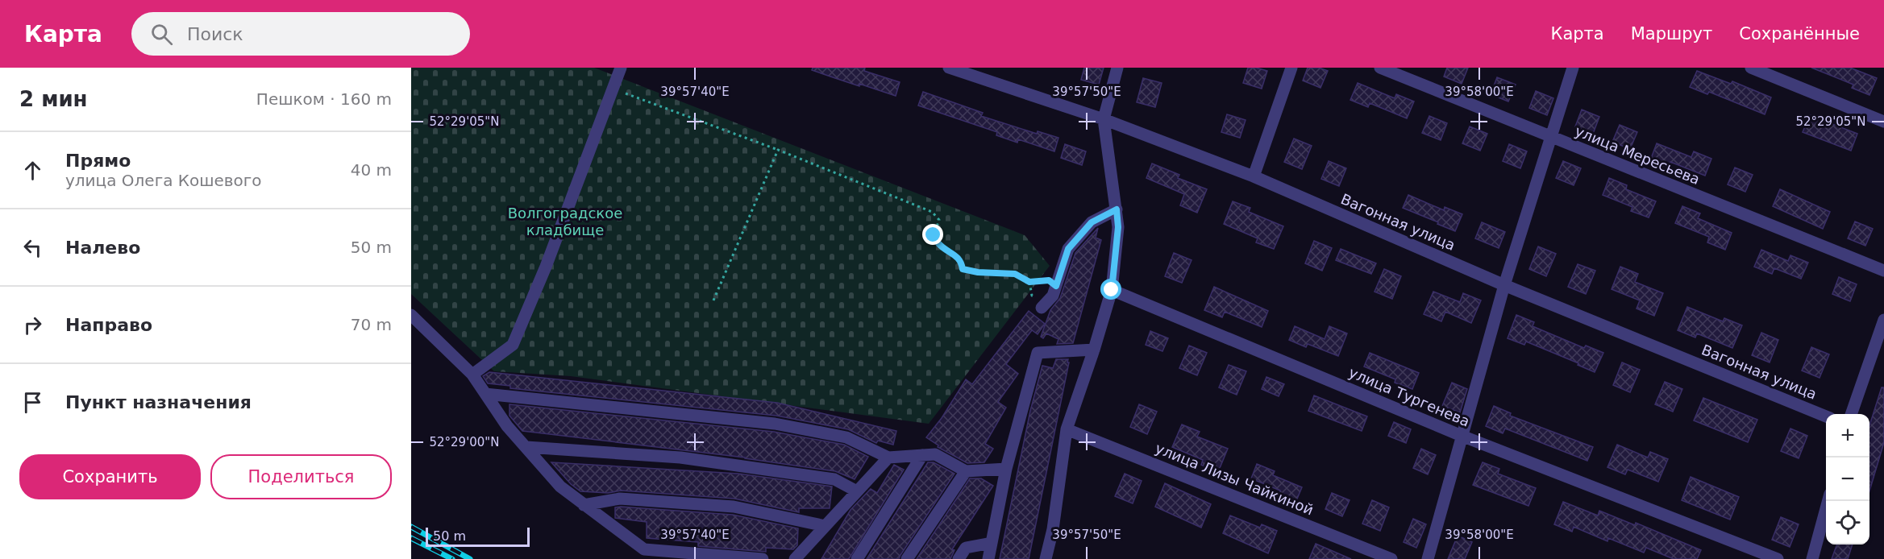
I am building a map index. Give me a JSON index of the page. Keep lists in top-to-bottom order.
{
  "streets": {
    "street": [
      "улица Мересьева",
      "Вагонная улица",
      "улица Тургенева",
      "улица Лизы Чайкиной"
    ]
  },
  "parks": ["Волгоградское кладбище"],
  "scale_bar": "50 m",
  "page": {
    "header": "Карта",
    "search": "Поиск",
    "nav": ["Карта", "Маршрут", "Сохранённые"],
    "heading": ["2 мин", "Пешком · 160 m"],
    "list": [
      ["Прямо", "улица Олега Кошевого", "40 m"],
      ["Налево", "50 m"],
      ["Направо", "70 m"],
      "Пункт назначения"
    ],
    "map_buttons": ["+", "−"],
    "buttons": ["Сохранить", "Поделиться"],
    "scale": "50 m"
  },
  "coordinates": [
    "39°57'40\"E",
    "39°57'50\"E",
    "39°58'00\"E",
    "52°29'05\"N",
    "52°29'00\"N"
  ]
}
